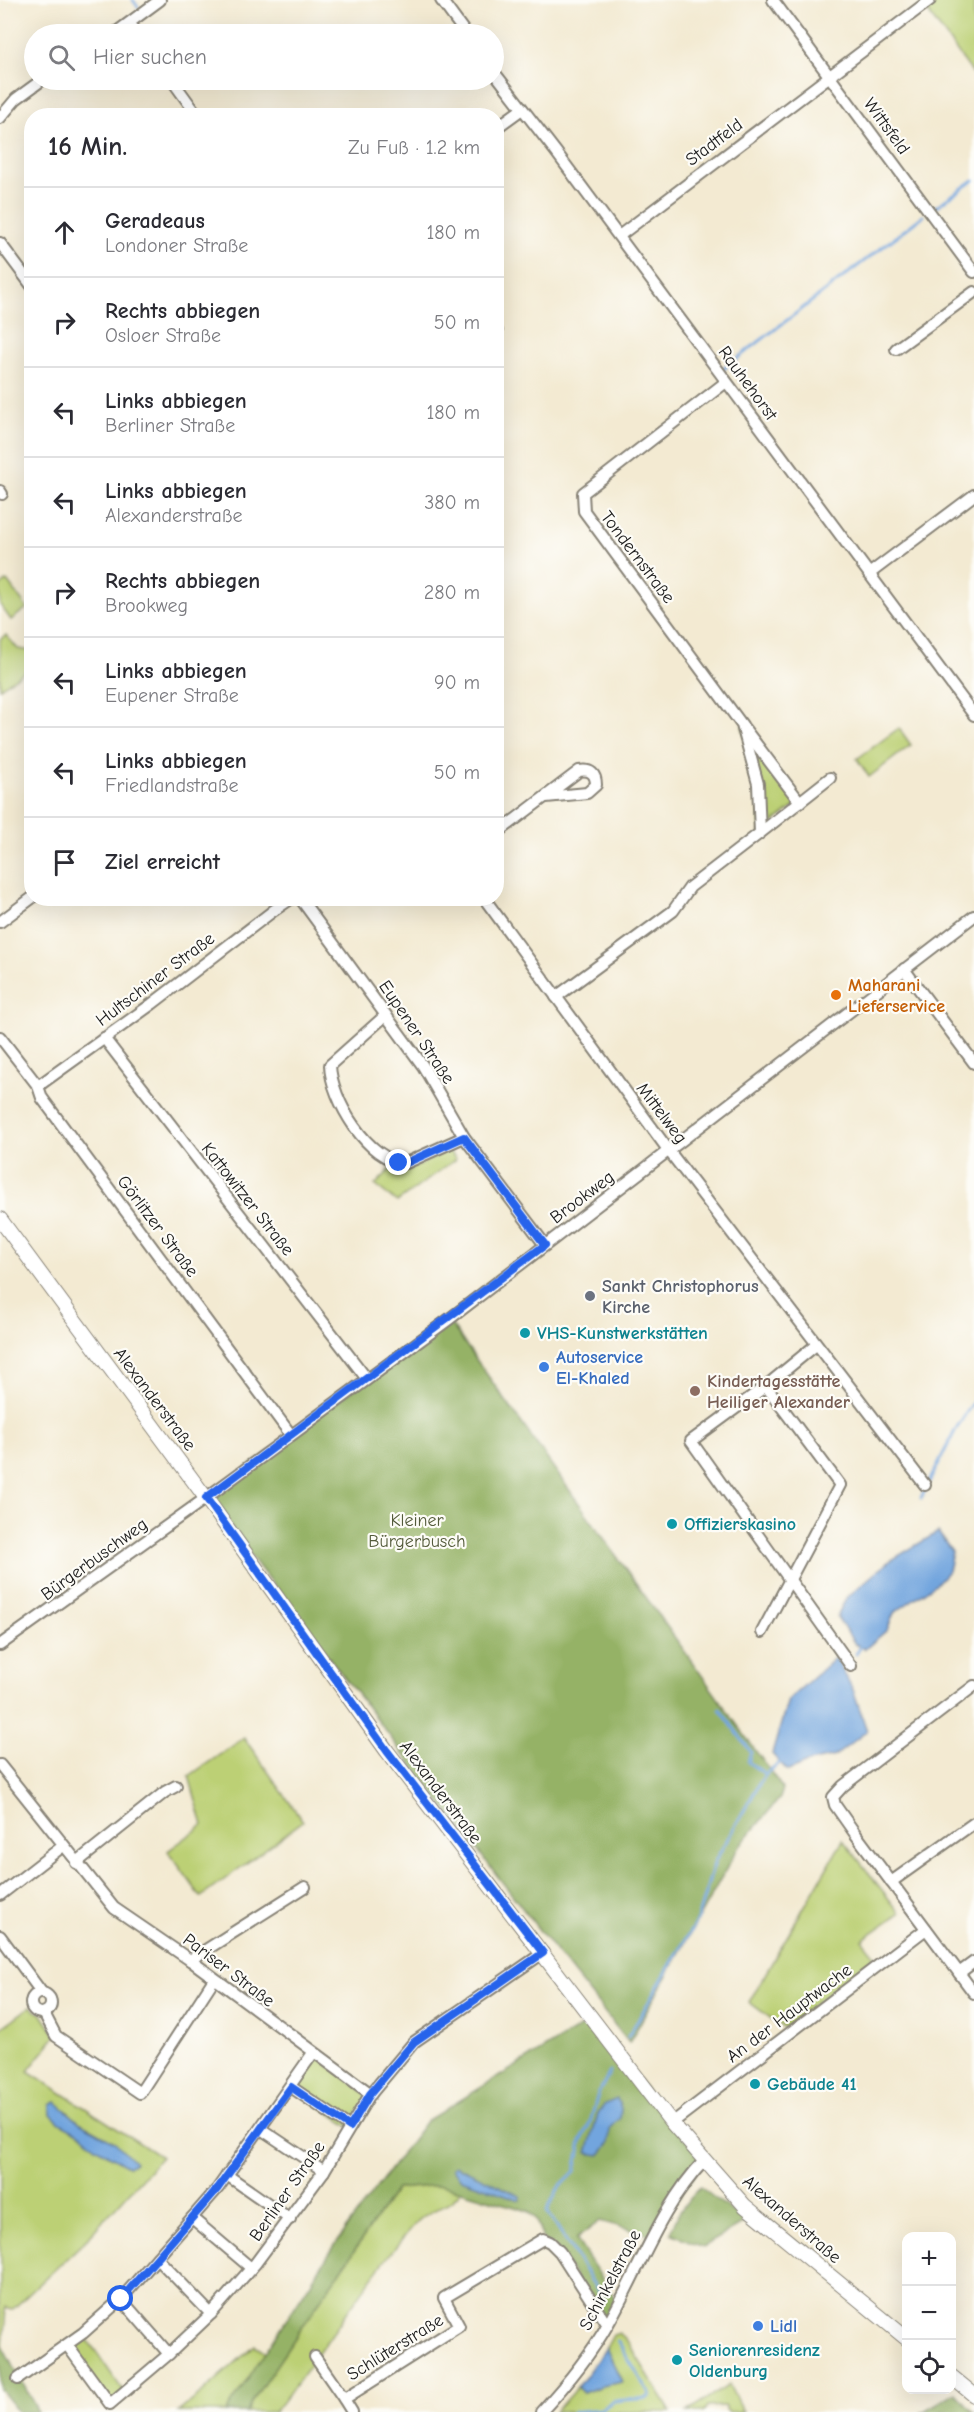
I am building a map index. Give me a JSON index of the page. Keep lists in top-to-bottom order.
{
  "streets": {
    "main road": ["Alexanderstraße"],
    "street": [
      "Wittsfeld",
      "Stadtfeld",
      "Rauhehorst",
      "Tondernstraße",
      "Hultschiner Straße",
      "Eupener Straße",
      "Mittelweg",
      "Brookweg",
      "Kattowitzer Straße",
      "Görlitzer Straße",
      "Bürgerbuschweg",
      "Pariser Straße",
      "An der Hauptwache",
      "Berliner Straße",
      "Schinkelstraße",
      "Schlüterstraße"
    ]
  },
  "crossings": [
    ["Wittsfeld", "Stadtfeld"],
    ["Stadtfeld", "Rauhehorst"],
    ["Rauhehorst", "Tondernstraße"],
    ["Hultschiner Straße", "Kattowitzer Straße"],
    ["Hultschiner Straße", "Görlitzer Straße"],
    ["Eupener Straße", "Brookweg"],
    ["Mittelweg", "Brookweg"],
    ["Brookweg", "Kattowitzer Straße"],
    ["Brookweg", "Görlitzer Straße"],
    ["Brookweg", "Alexanderstraße"],
    ["Brookweg", "Bürgerbuschweg"],
    ["Alexanderstraße", "Bürgerbuschweg"],
    ["Alexanderstraße", "An der Hauptwache"],
    ["Alexanderstraße", "Berliner Straße"],
    ["Alexanderstraße", "Schinkelstraße"],
    ["Pariser Straße", "Berliner Straße"],
    ["Schinkelstraße", "Schlüterstraße"]
  ],
  "parks": ["Kleiner Bürgerbusch"],
  "places": [
    "Maharani Lieferservice",
    "Sankt Christophorus Kirche",
    "VHS-Kunstwerkstätten",
    "Autoservice El-Khaled",
    "Kindertagesstätte Heiliger Alexander",
    "Offizierskasino",
    "Gebäude 41",
    "Lidl",
    "Seniorenresidenz Oldenburg"
  ],
  "page": {
    "search": "Hier suchen",
    "heading": ["16 Min.", "Zu Fuß · 1.2 km"],
    "list": [
      ["Geradeaus", "Londoner Straße", "180 m"],
      ["Rechts abbiegen", "Osloer Straße", "50 m"],
      ["Links abbiegen", "Berliner Straße", "180 m"],
      ["Links abbiegen", "Alexanderstraße", "380 m"],
      ["Rechts abbiegen", "Brookweg", "280 m"],
      ["Links abbiegen", "Eupener Straße", "90 m"],
      ["Links abbiegen", "Friedlandstraße", "50 m"],
      "Ziel erreicht"
    ],
    "map_buttons": ["+", "−"]
  }
}
